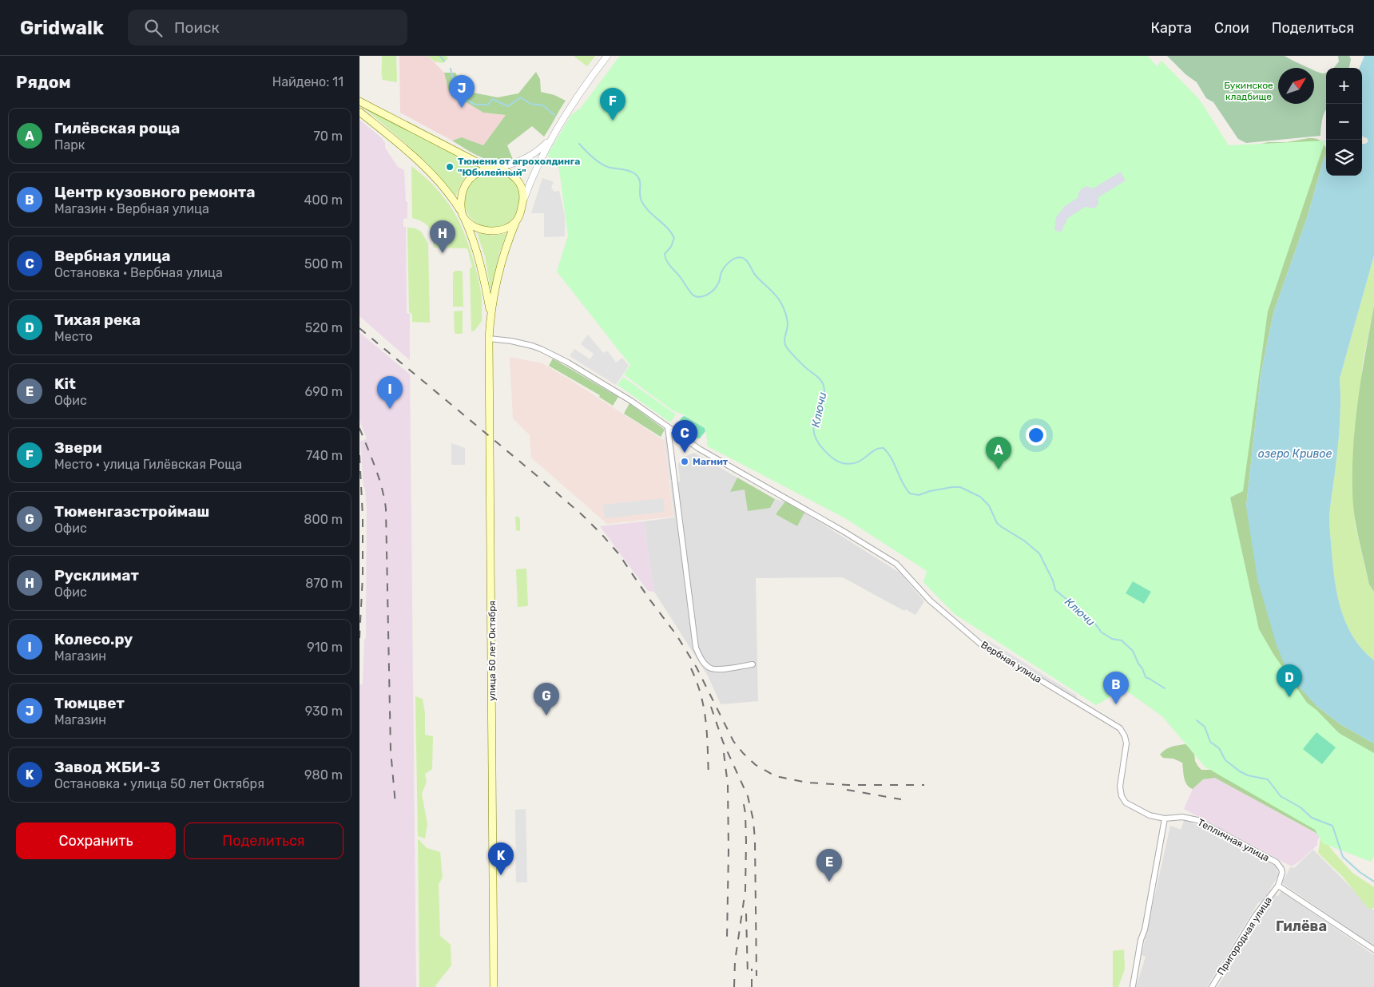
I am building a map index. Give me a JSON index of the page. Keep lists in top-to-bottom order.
{
  "streets": {
    "main road": ["улица 50 лет Октября"],
    "street": ["Вербная улица", "Тепличная улица", "Пригородная улица"]
  },
  "crossings": [
    ["улица 50 лет Октября", "Вербная улица"],
    ["Вербная улица", "Тепличная улица"],
    ["Тепличная улица", "Пригородная улица"]
  ],
  "districts": ["Гилёва"],
  "water": ["Ключи", "озеро Кривое"],
  "parks": ["Букинское кладбище"],
  "places": ["Тюмени от агрохолдинга \"Юбилейный\"", "Магнит"],
  "north": "top right",
  "page": {
    "header": "Gridwalk",
    "search": "Поиск",
    "nav": ["Карта", "Слои", "Поделиться"],
    "heading": ["Рядом", "Найдено: 11"],
    "map_buttons": ["+", "−"],
    "pins": [
      "J",
      "F",
      "H",
      "I",
      "C",
      "A",
      "D",
      "B",
      "G",
      "K",
      "E"
    ],
    "list": [
      {
        "mark": "A",
        "name": "Гилёвская роща",
        "note": "Парк",
        "value": "70 m"
      },
      {
        "mark": "B",
        "name": "Центр кузовного ремонта",
        "note": "Магазин · Вербная улица",
        "value": "400 m"
      },
      {
        "mark": "C",
        "name": "Вербная улица",
        "note": "Остановка · Вербная улица",
        "value": "500 m"
      },
      {
        "mark": "D",
        "name": "Тихая река",
        "note": "Место",
        "value": "520 m"
      },
      {
        "mark": "E",
        "name": "Kit",
        "note": "Офис",
        "value": "690 m"
      },
      {
        "mark": "F",
        "name": "Звери",
        "note": "Место · улица Гилёвская Роща",
        "value": "740 m"
      },
      {
        "mark": "G",
        "name": "Тюменгазстроймаш",
        "note": "Офис",
        "value": "800 m"
      },
      {
        "mark": "H",
        "name": "Русклимат",
        "note": "Офис",
        "value": "870 m"
      },
      {
        "mark": "I",
        "name": "Колесо.ру",
        "note": "Магазин",
        "value": "910 m"
      },
      {
        "mark": "J",
        "name": "Тюмцвет",
        "note": "Магазин",
        "value": "930 m"
      },
      {
        "mark": "K",
        "name": "Завод ЖБИ-3",
        "note": "Остановка · улица 50 лет Октября",
        "value": "980 m"
      }
    ],
    "buttons": ["Сохранить", "Поделиться"]
  }
}
